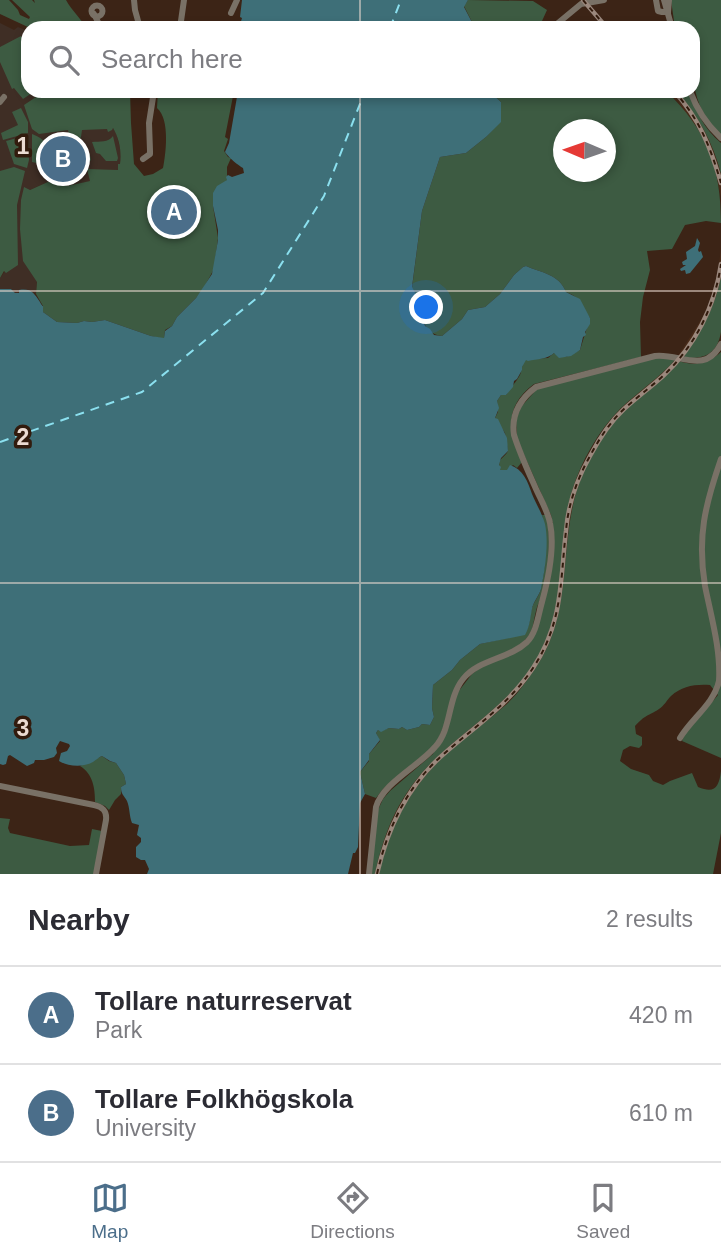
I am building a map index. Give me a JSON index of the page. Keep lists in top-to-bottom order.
{
  "north": "left",
  "page": {
    "search": "Search here",
    "pins": ["B", "A"],
    "heading": ["Nearby", "2 results"],
    "list": [
      {
        "mark": "A",
        "name": "Tollare naturreservat",
        "note": "Park",
        "value": "420 m"
      },
      {
        "mark": "B",
        "name": "Tollare Folkhögskola",
        "note": "University",
        "value": "610 m"
      }
    ],
    "nav": ["Map", "Directions", "Saved"]
  },
  "grid": {
    "rows": ["1", "2", "3"]
  }
}
